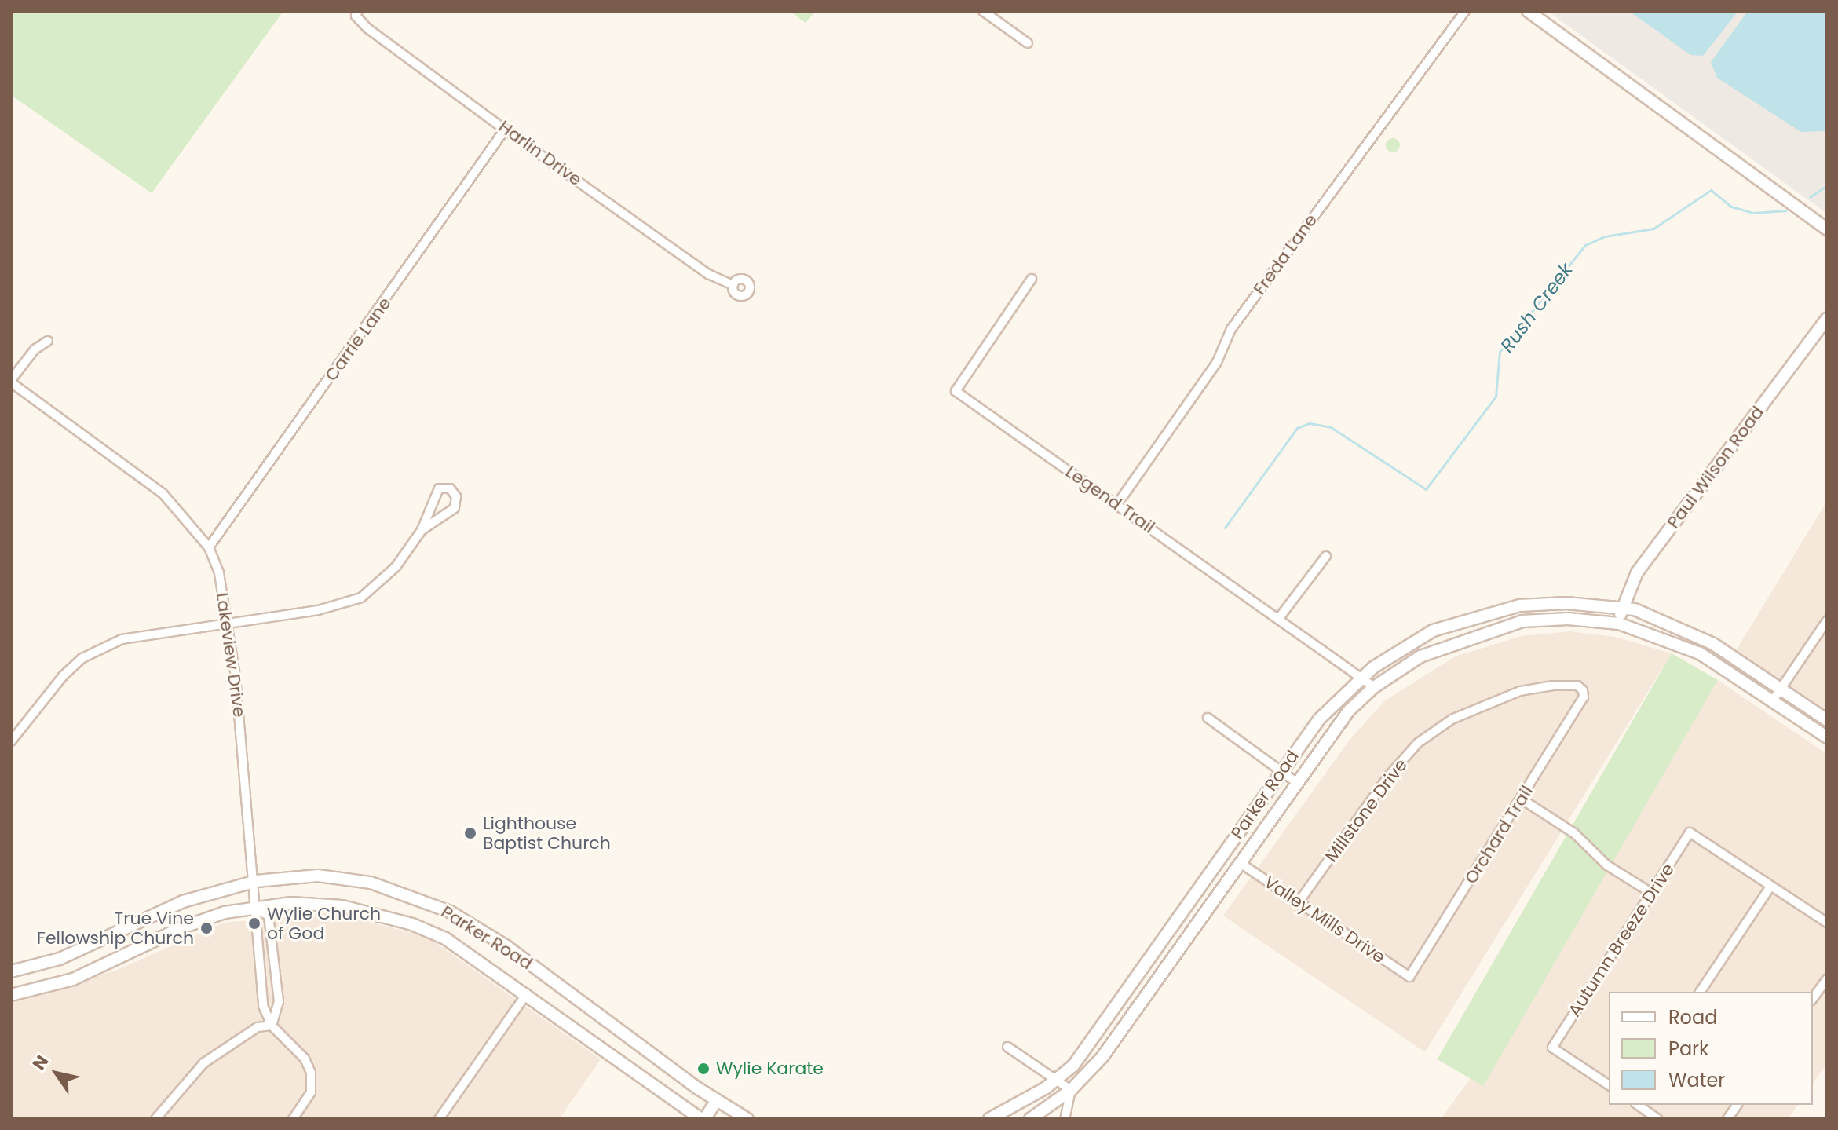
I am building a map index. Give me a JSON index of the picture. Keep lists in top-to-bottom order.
{
  "streets": {
    "main road": ["Paul Wilson Road", "Parker Road"],
    "street": [
      "Harlin Drive",
      "Freda Lane",
      "Carrie Lane",
      "Legend Trail",
      "Lakeview Drive",
      "Millstone Drive",
      "Orchard Trail",
      "Valley Mills Drive",
      "Autumn Breeze Drive"
    ]
  },
  "crossings": [
    ["Harlin Drive", "Carrie Lane"],
    ["Freda Lane", "Legend Trail"],
    ["Carrie Lane", "Lakeview Drive"],
    ["Paul Wilson Road", "Parker Road"],
    ["Legend Trail", "Parker Road"],
    ["Lakeview Drive", "Parker Road"],
    ["Parker Road", "Valley Mills Drive"],
    ["Millstone Drive", "Orchard Trail"],
    ["Millstone Drive", "Valley Mills Drive"],
    ["Orchard Trail", "Valley Mills Drive"]
  ],
  "water": ["Rush Creek"],
  "places": [
    "Lighthouse Baptist Church",
    "Wylie Church of God",
    "True Vine Fellowship Church",
    "Wylie Karate"
  ],
  "legend": ["Road", "Park", "Water"],
  "north": "top left"
}
